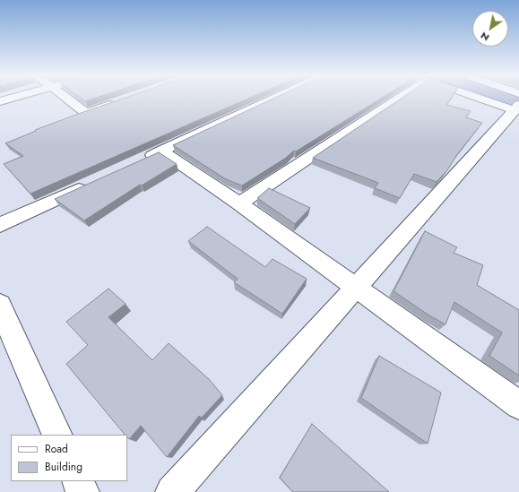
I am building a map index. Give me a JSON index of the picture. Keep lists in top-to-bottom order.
{
  "legend": ["Road", "Building"],
  "north": "bottom left"
}
